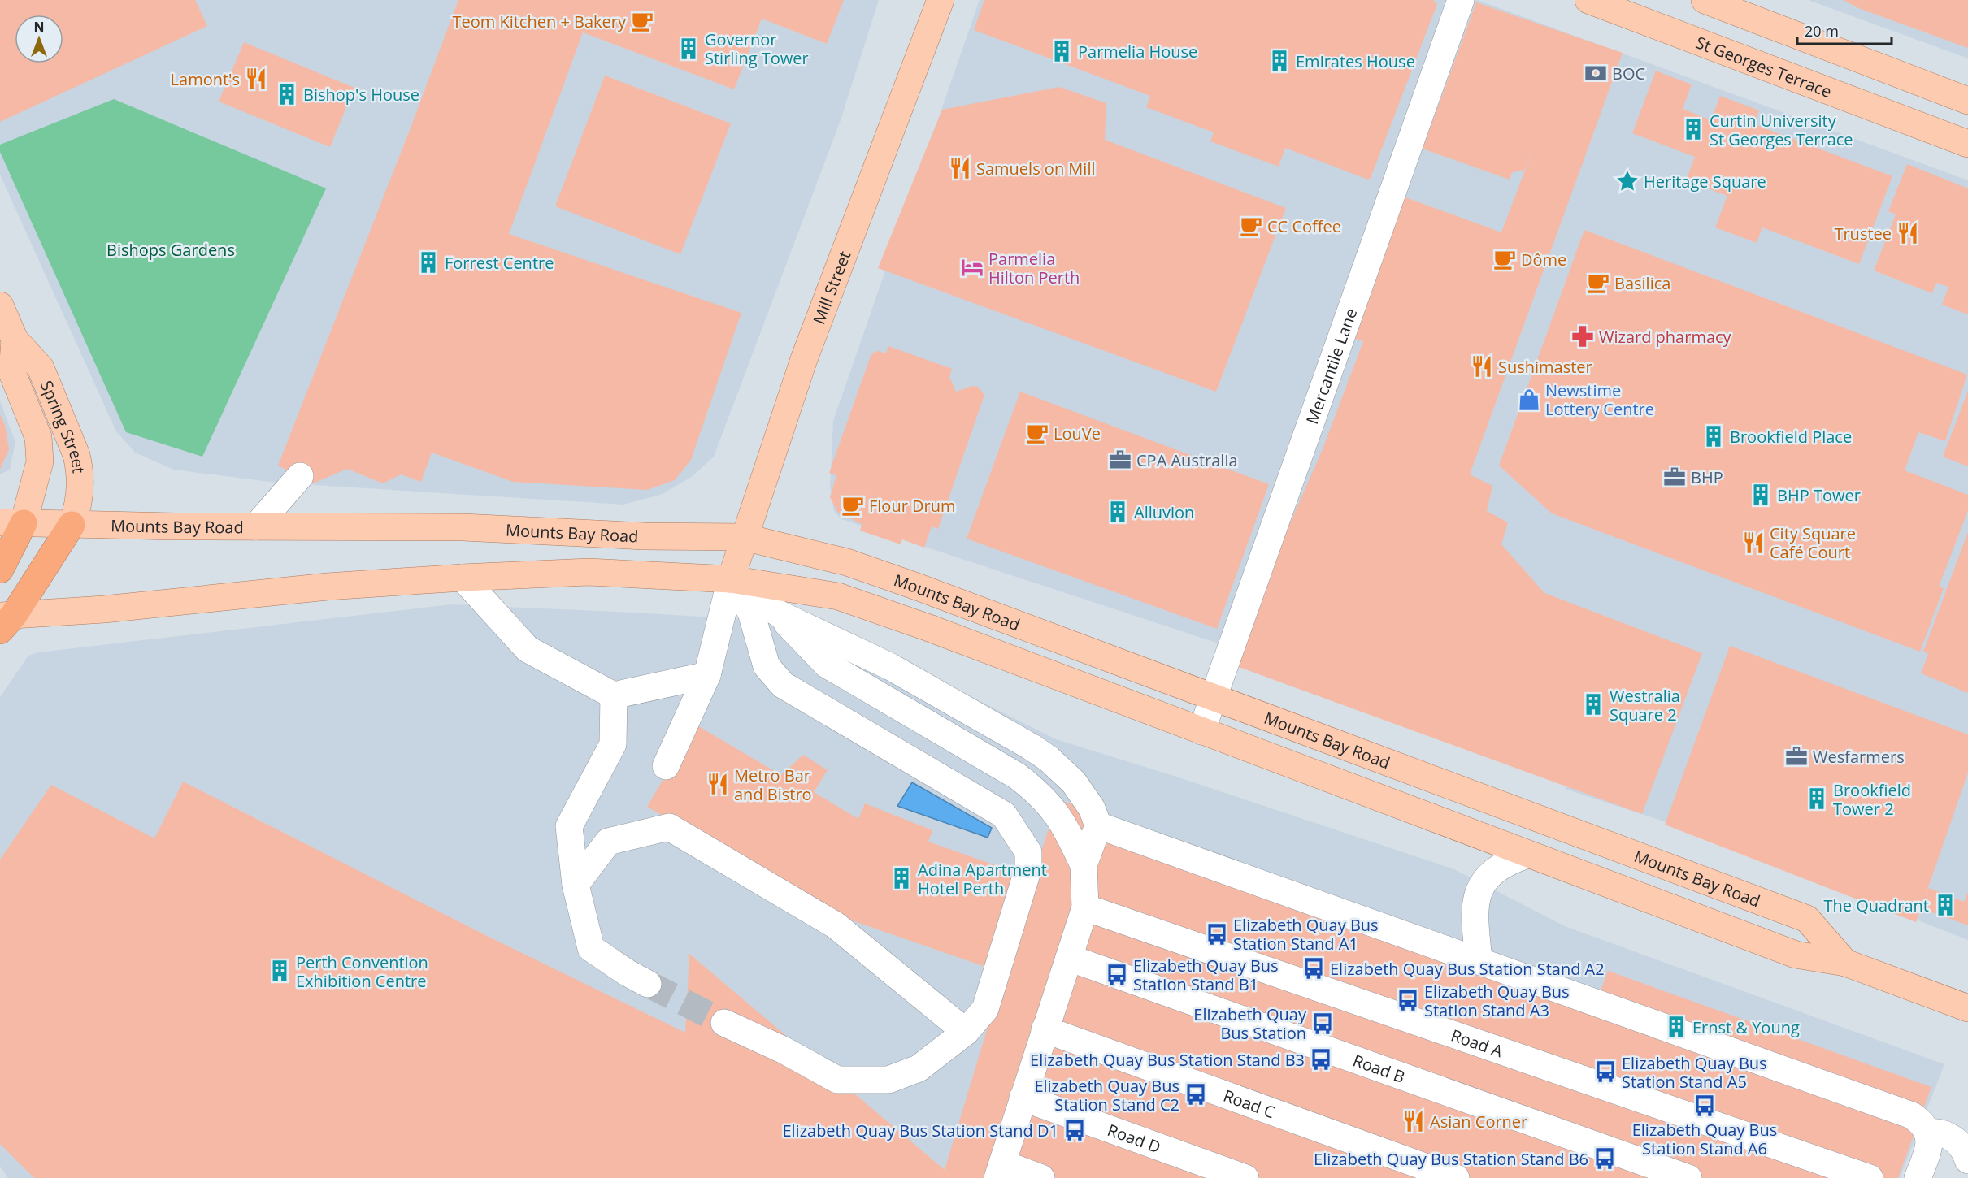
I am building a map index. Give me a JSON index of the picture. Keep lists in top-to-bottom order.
{
  "streets": {
    "main road": [
      "St Georges Terrace",
      "Mill Street",
      "Spring Street",
      "Mounts Bay Road"
    ],
    "lane": [
      "Mercantile Lane",
      "Road A",
      "Road B",
      "Road C",
      "Road D"
    ]
  },
  "crossings": [
    ["Mill Street", "Mounts Bay Road"],
    ["Mercantile Lane", "Mounts Bay Road"],
    ["Spring Street", "Mounts Bay Road"]
  ],
  "parks": ["Bishops Gardens"],
  "places": {
    "cafe": [
      "Teom Kitchen + Bakery",
      "CC Coffee",
      "Dôme",
      "Basilica",
      "LouVe",
      "Flour Drum"
    ],
    "building": [
      "Governor Stirling Tower",
      "Parmelia House",
      "Emirates House",
      "Bishop's House",
      "Curtin University St Georges Terrace",
      "Forrest Centre",
      "Brookfield Place",
      "BHP Tower",
      "Alluvion",
      "Westralia Square 2",
      "Brookfield Tower 2",
      "Adina Apartment Hotel Perth",
      "The Quadrant",
      "Perth Convention Exhibition Centre",
      "Ernst & Young"
    ],
    "bank": ["BOC"],
    "restaurant": [
      "Lamont's",
      "Samuels on Mill",
      "Trustee",
      "Sushimaster",
      "City Square Café Court",
      "Metro Bar and Bistro",
      "Asian Corner"
    ],
    "place": ["Heritage Square"],
    "hotel": ["Parmelia Hilton Perth"],
    "pharmacy": ["Wizard pharmacy"],
    "shop": ["Newstime Lottery Centre"],
    "office": ["CPA Australia", "BHP", "Wesfarmers"],
    "bus stop": [
      "Elizabeth Quay Bus Station Stand A1",
      "Elizabeth Quay Bus Station Stand A2",
      "Elizabeth Quay Bus Station Stand B1",
      "Elizabeth Quay Bus Station Stand A3",
      "Elizabeth Quay Bus Station",
      "Elizabeth Quay Bus Station Stand B3",
      "Elizabeth Quay Bus Station Stand A5",
      "Elizabeth Quay Bus Station Stand C2",
      "Elizabeth Quay Bus Station Stand A6",
      "Elizabeth Quay Bus Station Stand D1",
      "Elizabeth Quay Bus Station Stand B6"
    ]
  },
  "scale_bar": "20 m",
  "north": "top"
}
